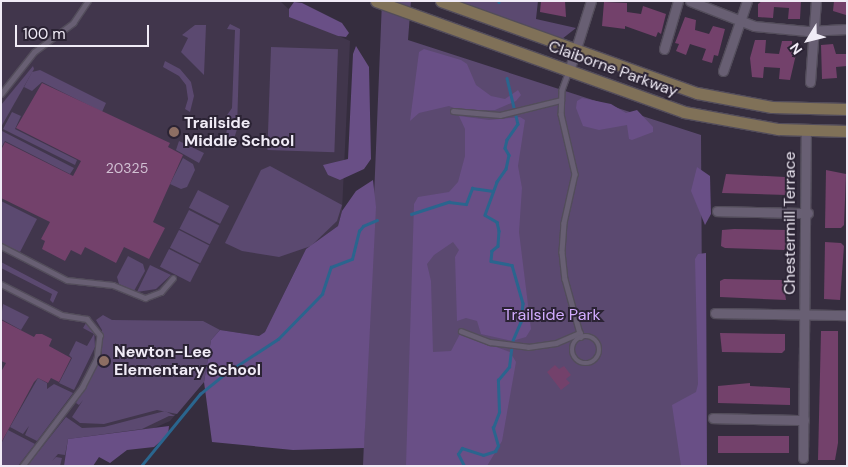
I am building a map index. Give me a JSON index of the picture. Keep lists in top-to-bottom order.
{
  "streets": {
    "main road": ["Claiborne Parkway"],
    "street": ["Chestermill Terrace"]
  },
  "crossings": [
    ["Claiborne Parkway", "Chestermill Terrace"]
  ],
  "parks": ["Trailside Park"],
  "places": ["Trailside Middle School", "Newton-Lee Elementary School"],
  "house_numbers": ["20325"],
  "scale_bar": "100 m",
  "north": "bottom left"
}
